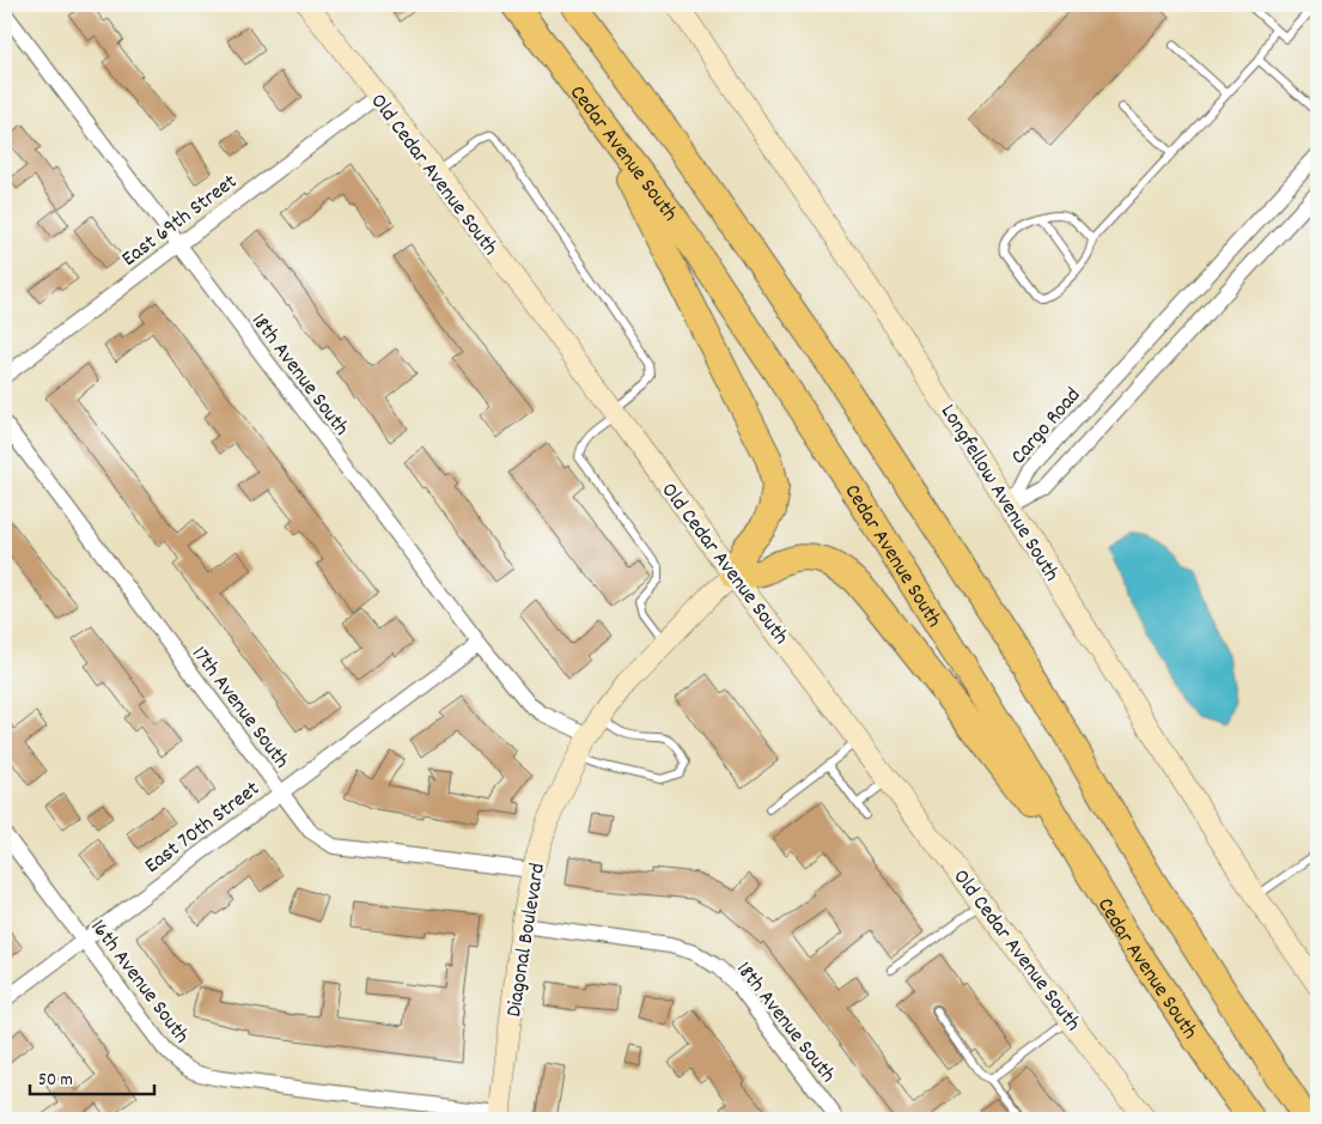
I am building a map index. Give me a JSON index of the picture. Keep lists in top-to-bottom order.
{
  "streets": {
    "highway": ["Cedar Avenue South"],
    "street": [
      "Old Cedar Avenue South",
      "East 69th Street",
      "18th Avenue South",
      "Cargo Road",
      "Longfellow Avenue South",
      "17th Avenue South",
      "East 70th Street",
      "Diagonal Boulevard",
      "16th Avenue South"
    ]
  },
  "crossings": [
    ["Old Cedar Avenue South", "East 69th Street"],
    ["Old Cedar Avenue South", "Diagonal Boulevard"],
    ["East 69th Street", "18th Avenue South"],
    ["18th Avenue South", "East 70th Street"],
    ["18th Avenue South", "Diagonal Boulevard"],
    ["Cargo Road", "Longfellow Avenue South"],
    ["17th Avenue South", "East 70th Street"],
    ["17th Avenue South", "Diagonal Boulevard"],
    ["East 70th Street", "16th Avenue South"],
    ["Diagonal Boulevard", "16th Avenue South"]
  ],
  "scale_bar": "50 m"
}
